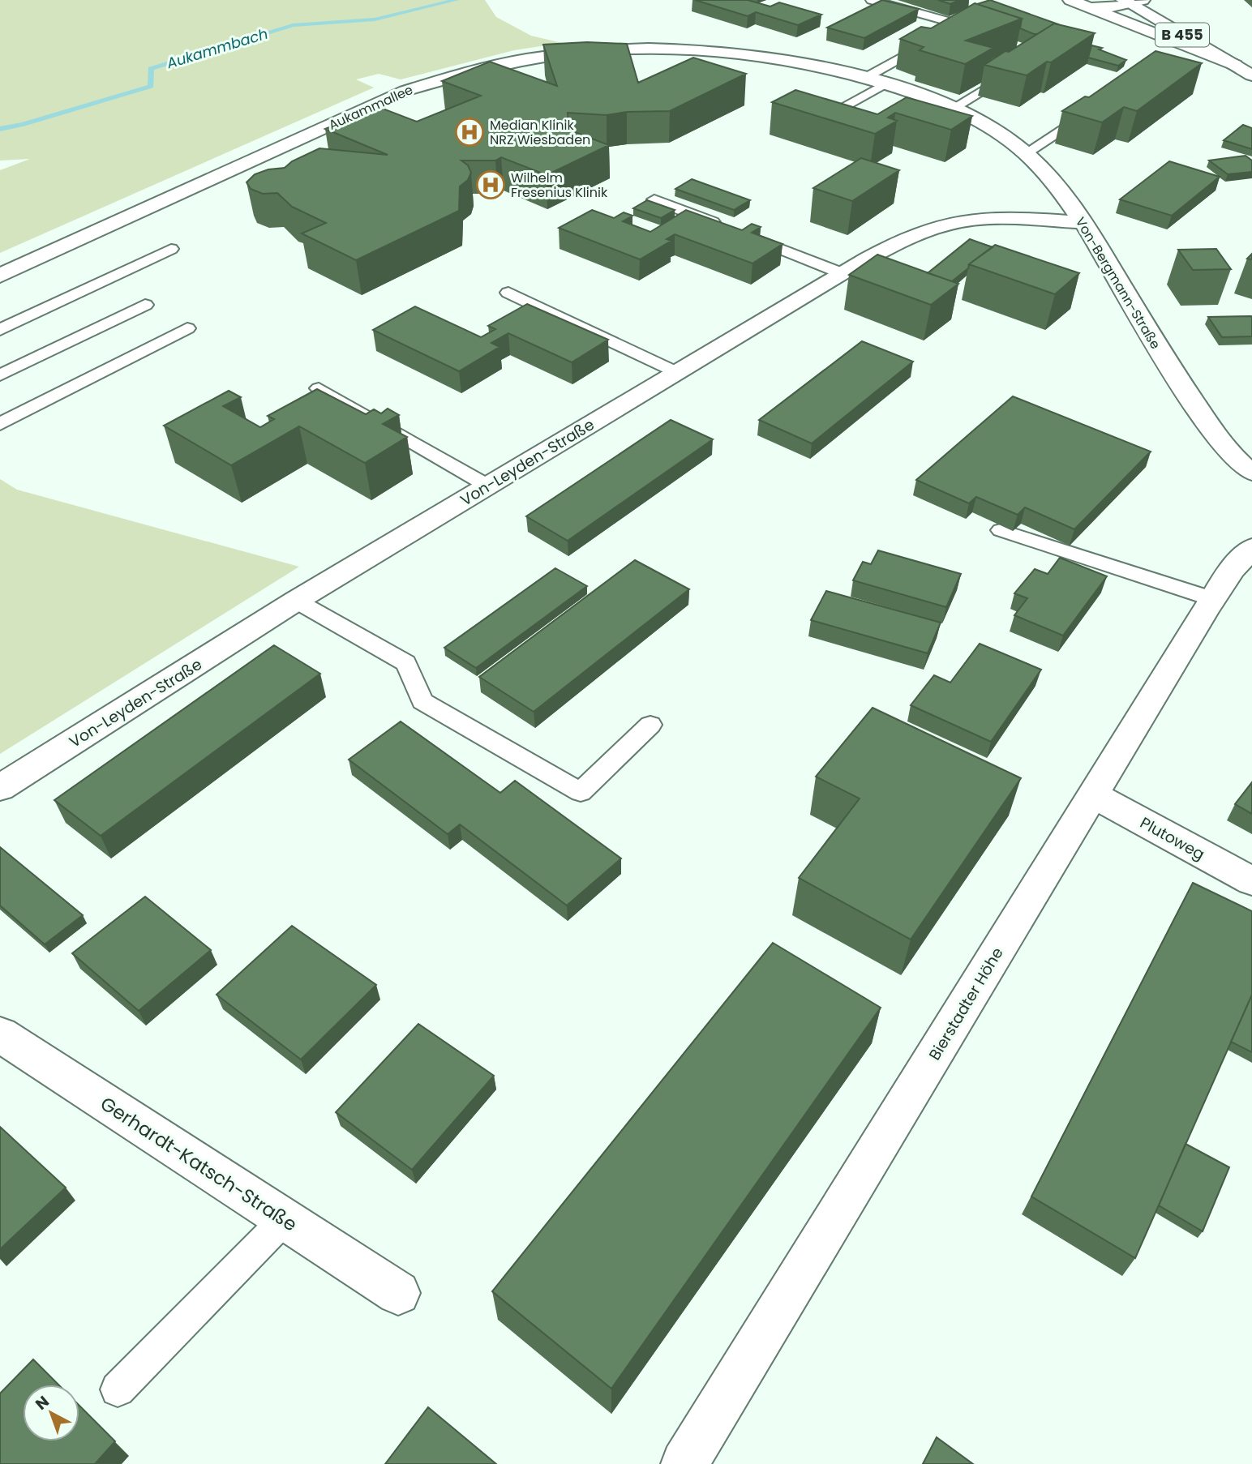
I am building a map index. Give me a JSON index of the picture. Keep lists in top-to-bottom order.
{
  "streets": {
    "street": [
      "B 455",
      "Aukammallee",
      "Von-Bergmann-Straße",
      "Von-Leyden-Straße",
      "Plutoweg",
      "Bierstadter Höhe",
      "Gerhardt-Katsch-Straße"
    ]
  },
  "crossings": [
    ["Aukammallee", "Von-Bergmann-Straße"],
    ["Von-Bergmann-Straße", "Von-Leyden-Straße"],
    ["Plutoweg", "Bierstadter Höhe"]
  ],
  "water": ["Aukammbach"],
  "places": {
    "hospital": ["Median Klinik NRZ Wiesbaden", "Wilhelm Fresenius Klinik"]
  },
  "north": "top left"
}
